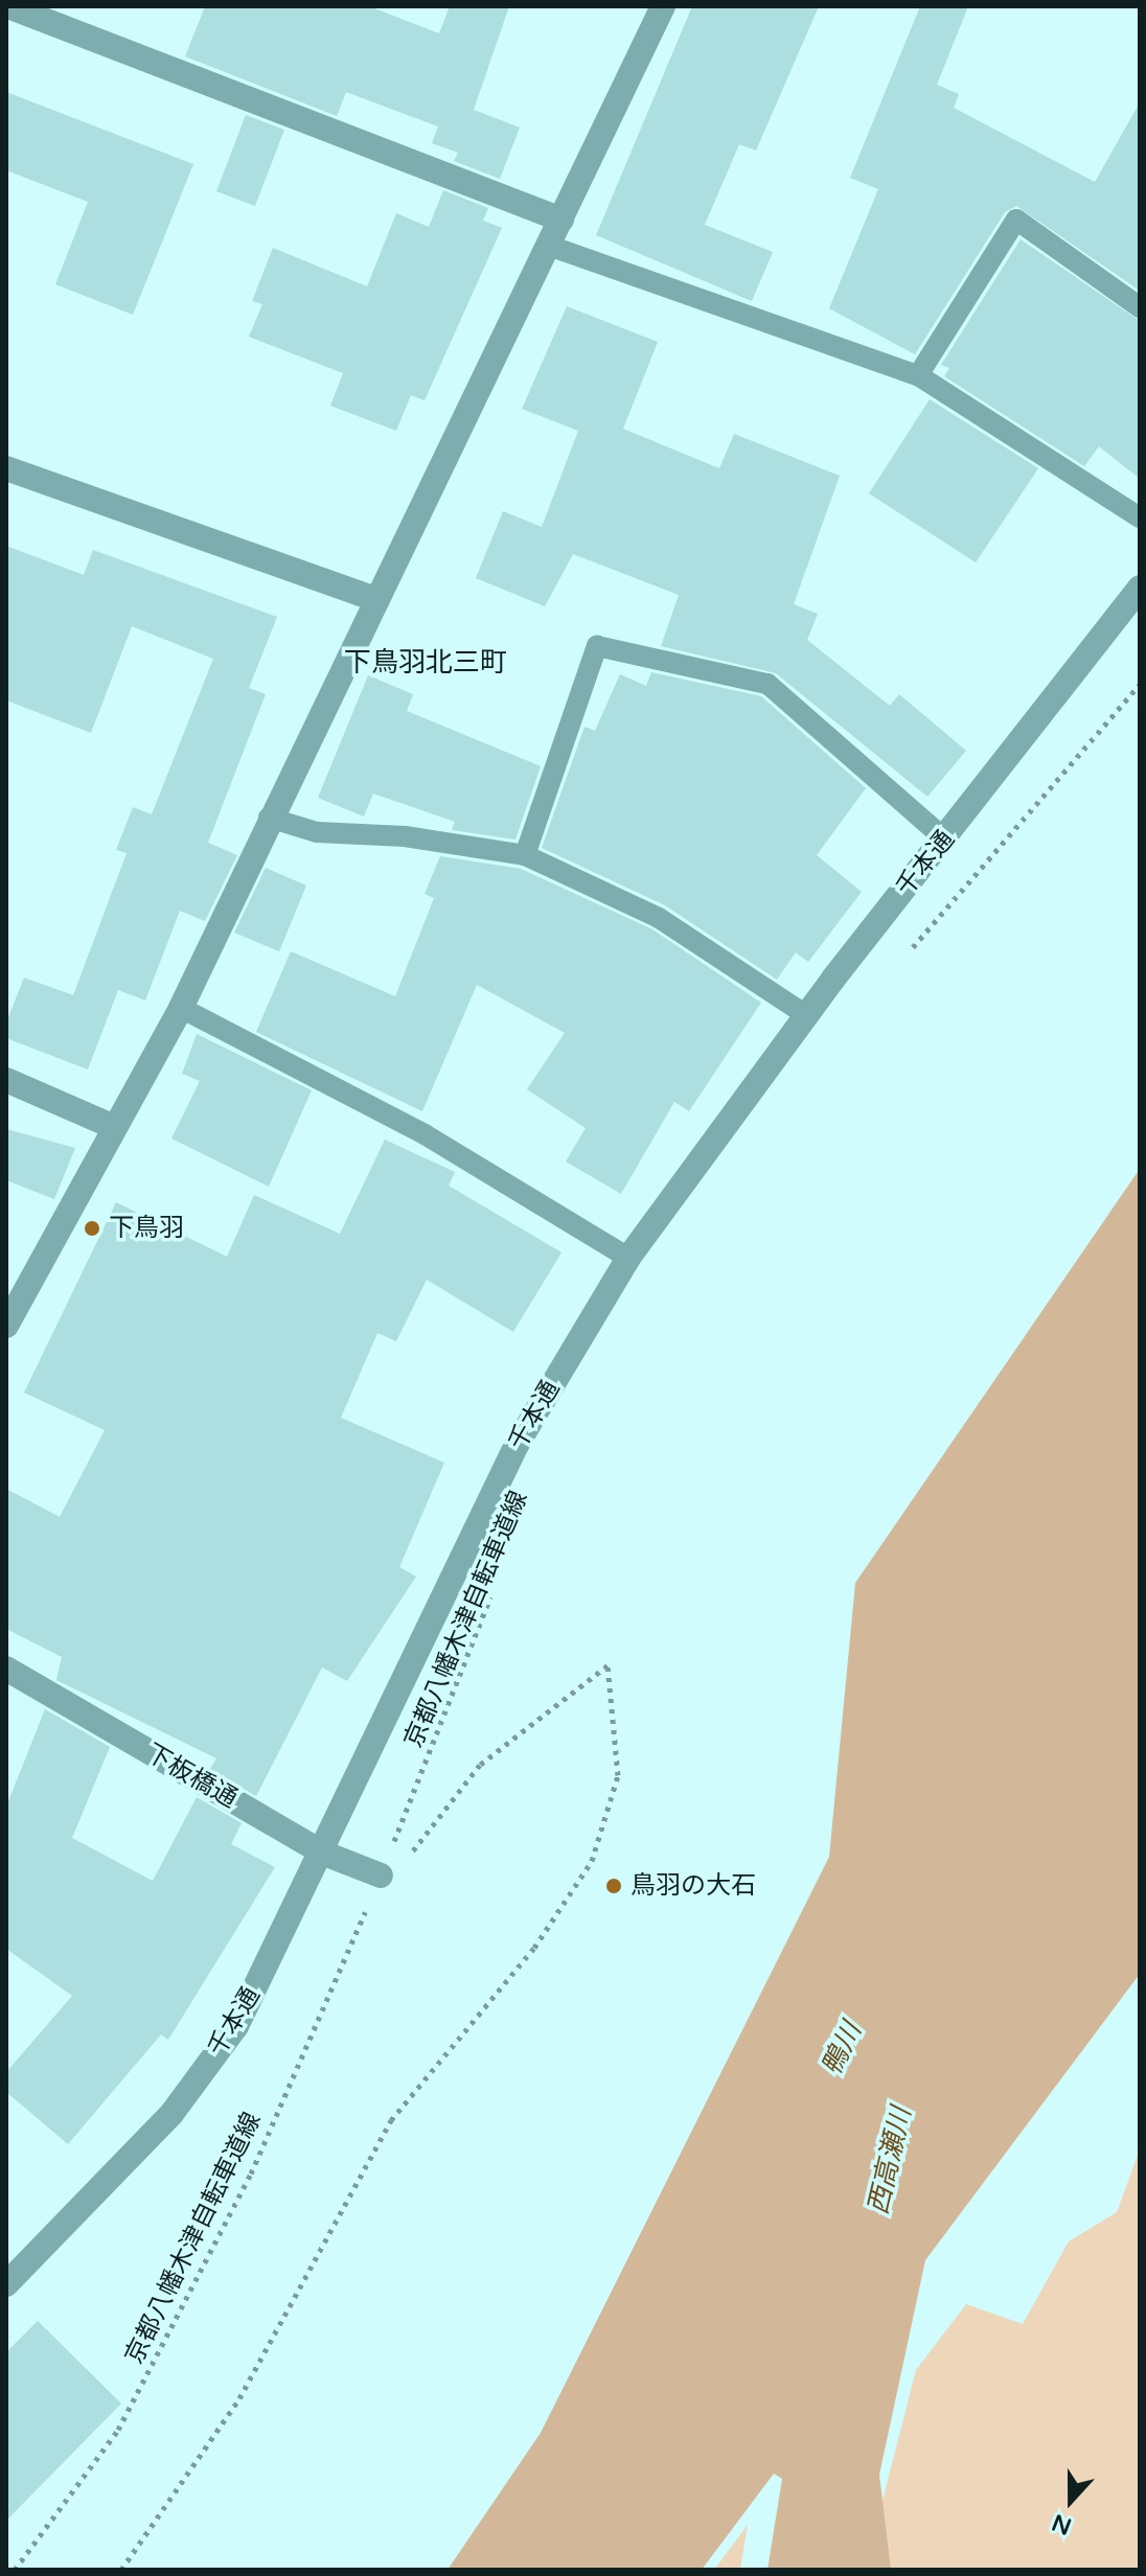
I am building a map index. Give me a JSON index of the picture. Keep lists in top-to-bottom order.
{
  "streets": {
    "street": ["千本通", "下板橋通"],
    "path": ["京都八幡木津自転車道線"]
  },
  "crossings": [
    ["千本通", "下板橋通"],
    ["京都八幡木津自転車道線", "下板橋通"]
  ],
  "districts": ["下鳥羽北三町"],
  "water": ["鴨川", "西高瀬川"],
  "places": ["下鳥羽", "鳥羽の大石"],
  "north": "bottom"
}
